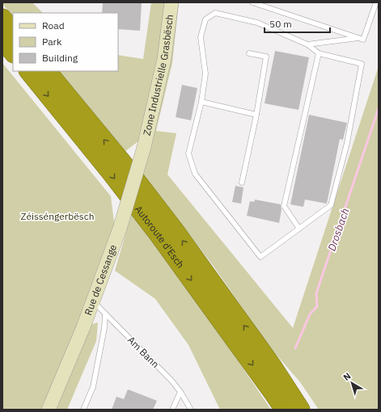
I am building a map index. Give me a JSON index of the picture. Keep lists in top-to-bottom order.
{
  "streets": {
    "highway": ["Autoroute d'Esch"],
    "main road": ["Zone Industrielle Grasbësch", "Rue de Cessange"],
    "lane": ["Am Bann"]
  },
  "crossings": [
    ["Zone Industrielle Grasbësch", "Rue de Cessange"],
    ["Rue de Cessange", "Am Bann"]
  ],
  "water": ["Drosbach"],
  "parks": ["Zéisséngerbësch"],
  "legend": ["Road", "Park", "Building"],
  "scale_bar": "50 m",
  "north": "top left"
}
